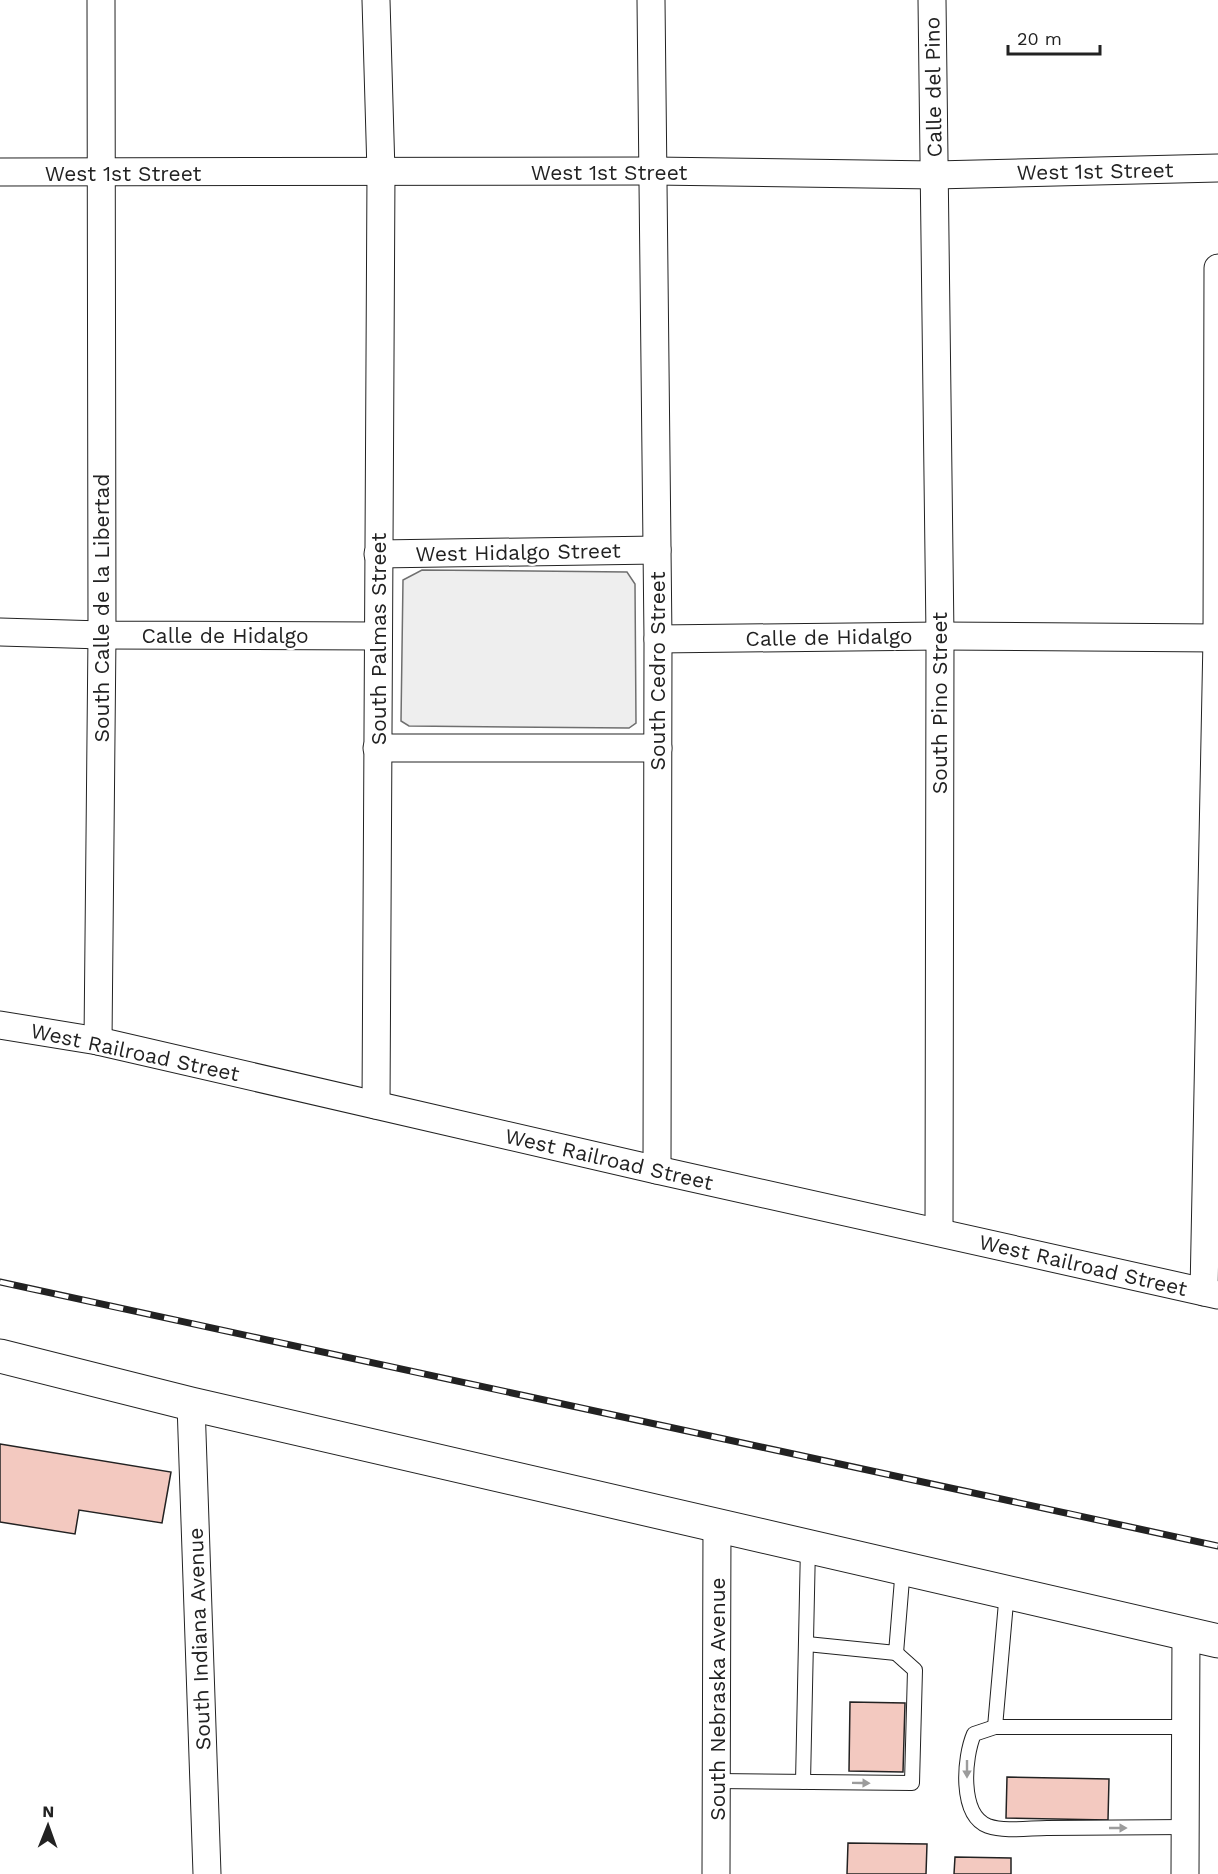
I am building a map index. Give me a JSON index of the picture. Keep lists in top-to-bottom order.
{
  "streets": {
    "street": [
      "Calle del Pino",
      "West 1st Street",
      "West Hidalgo Street",
      "South Calle de la Libertad",
      "Calle de Hidalgo",
      "South Palmas Street",
      "South Cedro Street",
      "South Pino Street",
      "West Railroad Street",
      "South Indiana Avenue",
      "South Nebraska Avenue"
    ]
  },
  "crossings": [
    ["Calle del Pino", "West 1st Street"],
    ["Calle del Pino", "South Pino Street"],
    ["West 1st Street", "South Calle de la Libertad"],
    ["West 1st Street", "South Palmas Street"],
    ["West 1st Street", "South Cedro Street"],
    ["West 1st Street", "South Pino Street"],
    ["West Hidalgo Street", "South Palmas Street"],
    ["West Hidalgo Street", "South Cedro Street"],
    ["South Calle de la Libertad", "Calle de Hidalgo"],
    ["South Calle de la Libertad", "West Railroad Street"],
    ["Calle de Hidalgo", "South Palmas Street"],
    ["Calle de Hidalgo", "South Cedro Street"],
    ["Calle de Hidalgo", "South Pino Street"],
    ["South Palmas Street", "West Railroad Street"],
    ["South Cedro Street", "West Railroad Street"],
    ["South Pino Street", "West Railroad Street"]
  ],
  "scale_bar": "20 m",
  "north": "top"
}
